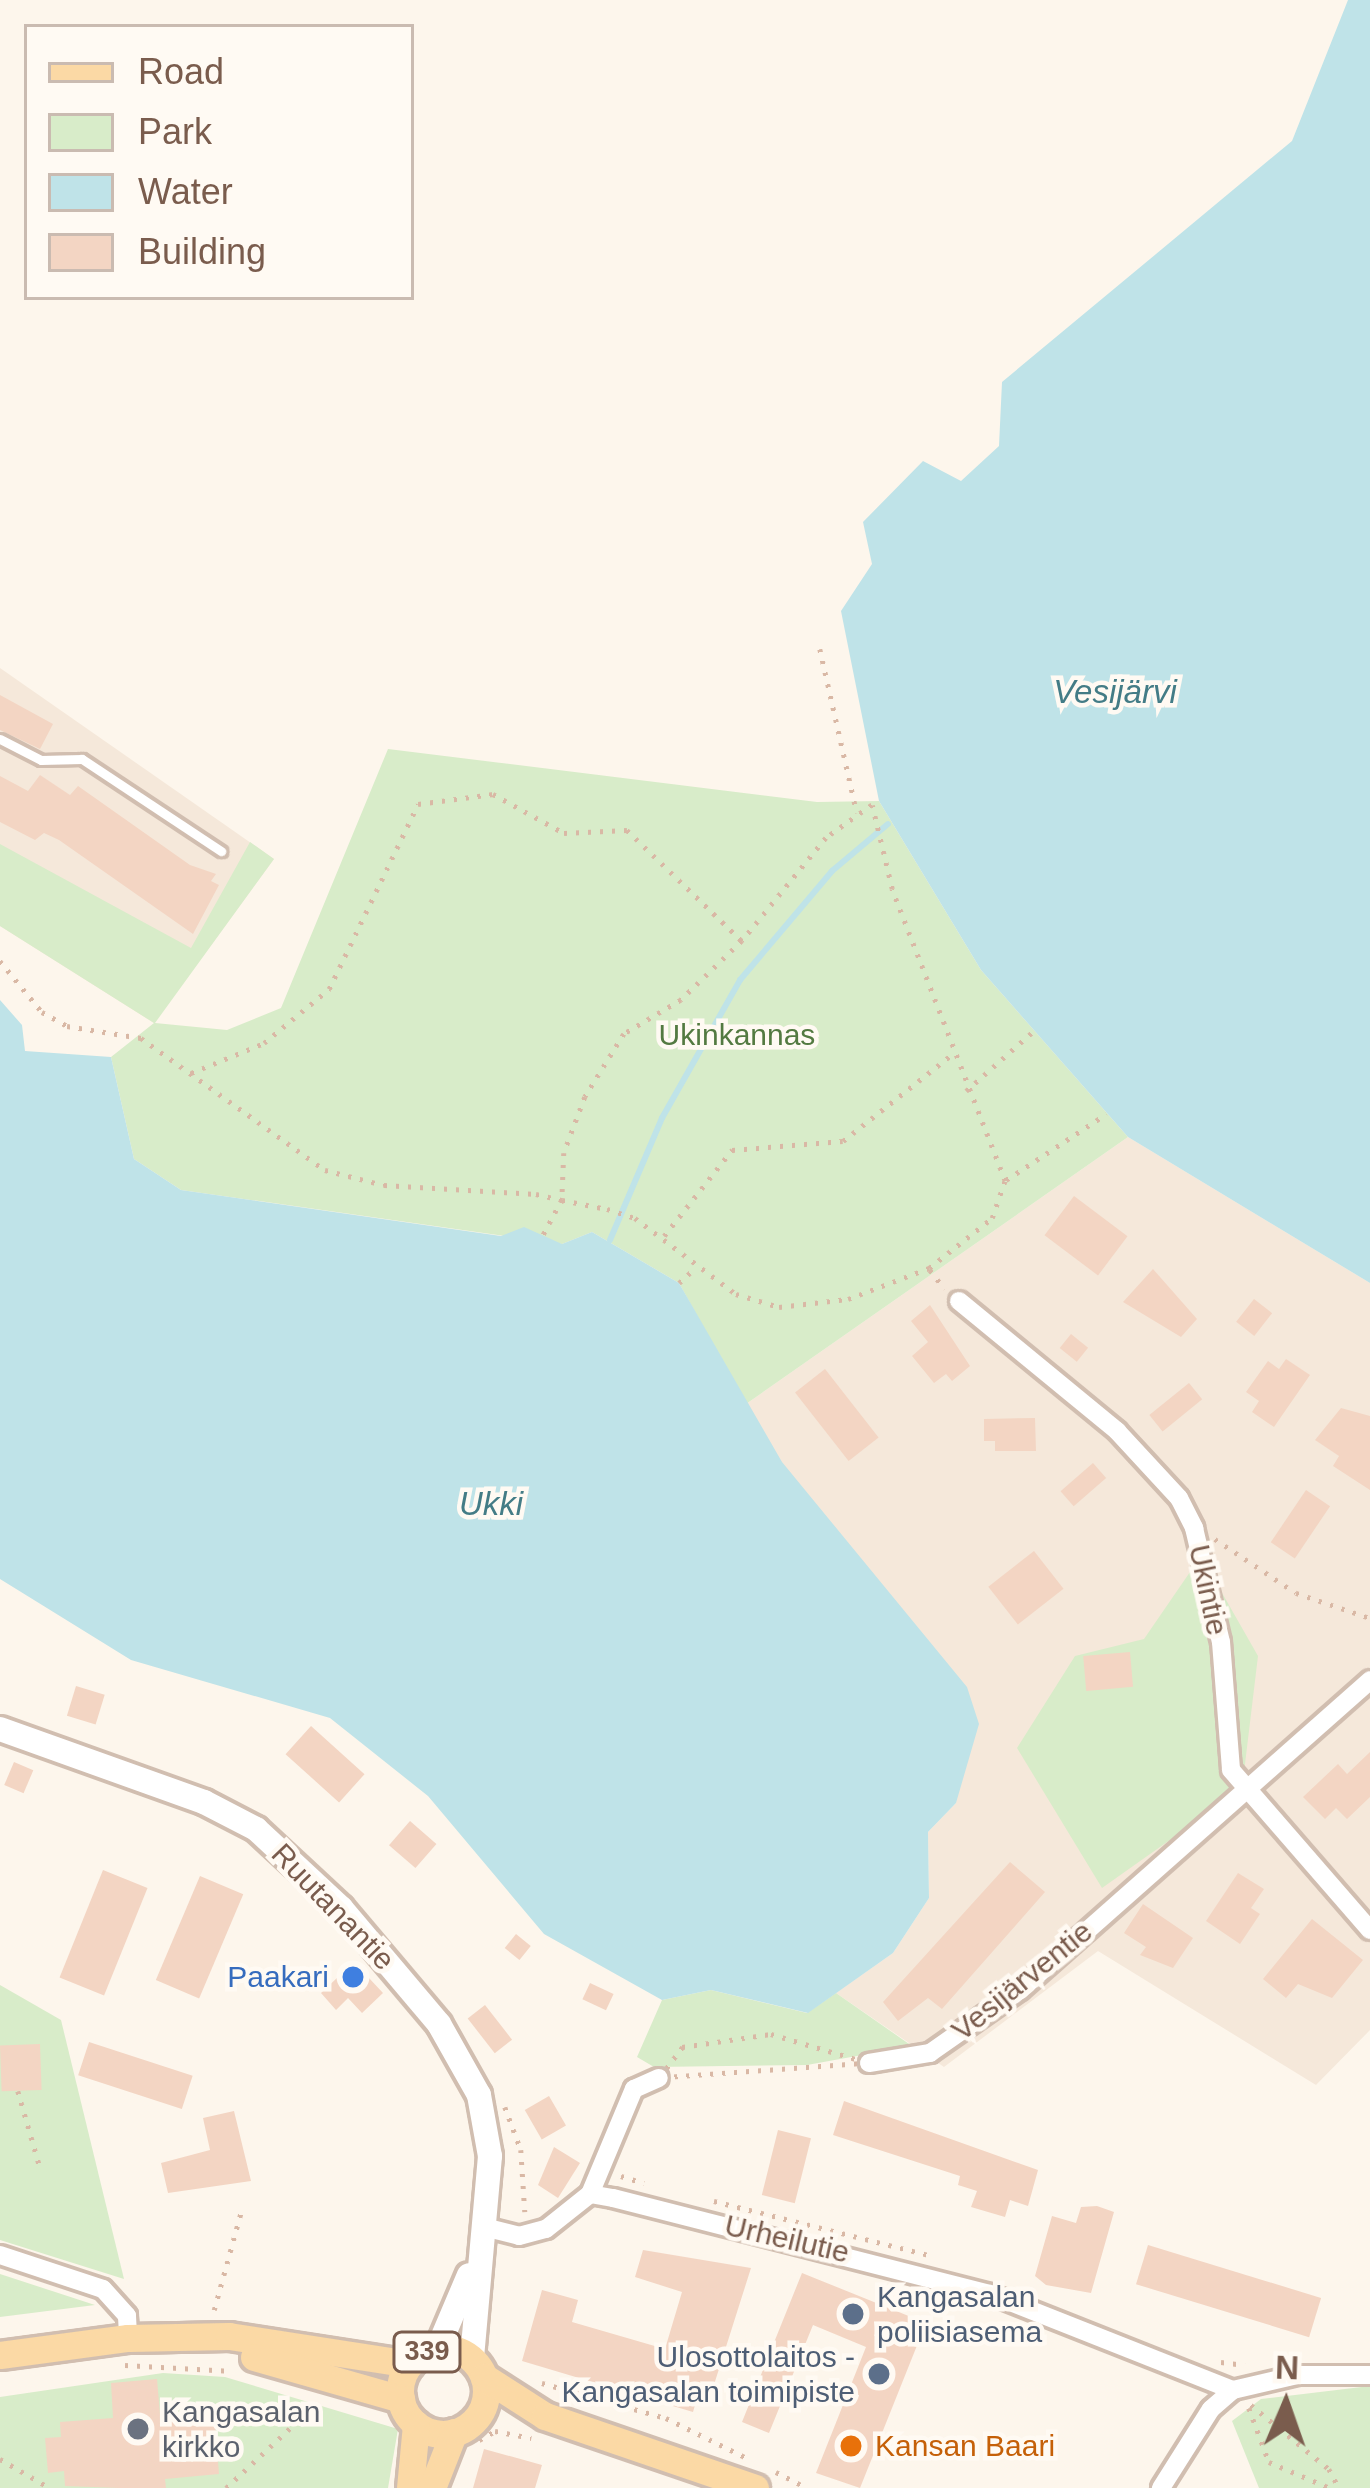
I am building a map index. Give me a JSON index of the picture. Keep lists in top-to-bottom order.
{
  "streets": {
    "main road": ["Ruutanantie", "339"],
    "street": ["Ukintie", "Vesijärventie", "Urheilutie"]
  },
  "crossings": [
    ["Ukintie", "Vesijärventie"],
    ["Ruutanantie", "339"]
  ],
  "water": ["Vesijärvi", "Ukki"],
  "parks": ["Ukinkannas"],
  "places": [
    "Paakari",
    "Kangasalan poliisiasema",
    "Ulosottolaitos - Kangasalan toimipiste",
    "Kangasalan kirkko",
    "Kansan Baari"
  ],
  "legend": [
    "Road",
    "Park",
    "Water",
    "Building"
  ],
  "north": "top"
}
